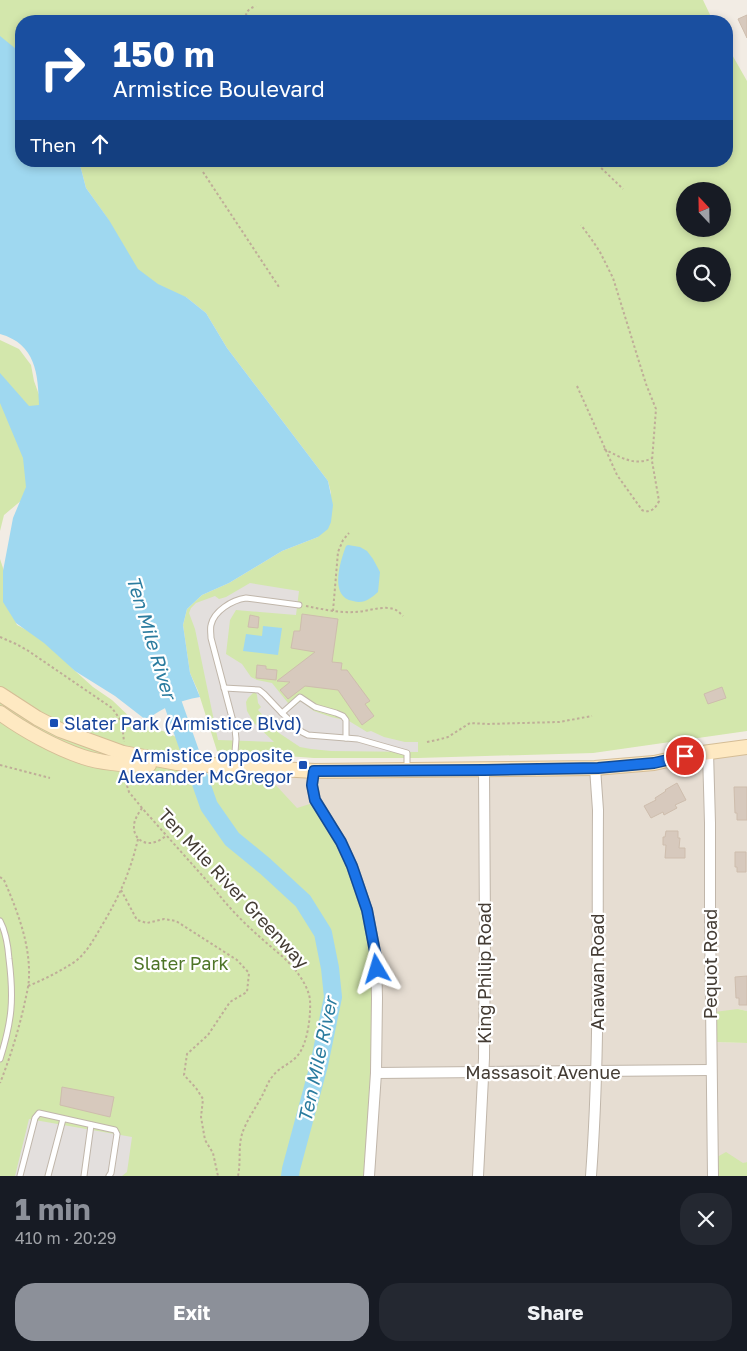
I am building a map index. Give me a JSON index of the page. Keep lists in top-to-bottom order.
{
  "streets": {
    "street": [
      "Pequot Road",
      "Anawan Road",
      "King Philip Road",
      "Massasoit Avenue"
    ],
    "path": ["Ten Mile River Greenway"]
  },
  "crossings": [
    ["Pequot Road", "Massasoit Avenue"],
    ["Anawan Road", "Massasoit Avenue"],
    ["King Philip Road", "Massasoit Avenue"]
  ],
  "water": ["Ten Mile River"],
  "parks": ["Slater Park"],
  "places": {
    "transit": ["Slater Park (Armistice Blvd)", "Armistice opposite Alexander McGregor"]
  },
  "north": "top",
  "page": {
    "turn": ["150 m", "Armistice Boulevard"],
    "then": "Then",
    "heading": ["1 min", "410 m · 20:29"],
    "buttons": ["Exit", "Share"]
  }
}
